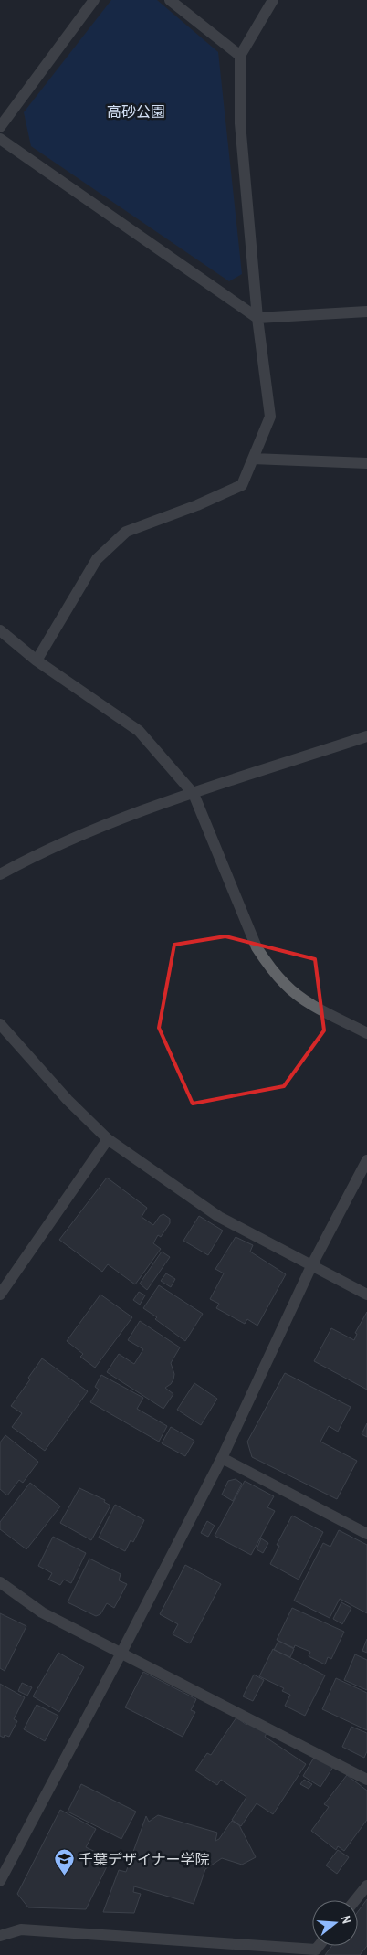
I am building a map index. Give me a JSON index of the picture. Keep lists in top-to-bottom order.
{
  "parks": ["高砂公園"],
  "places": {
    "school or university": ["千葉デザイナー学院"]
  },
  "north": "right"
}
